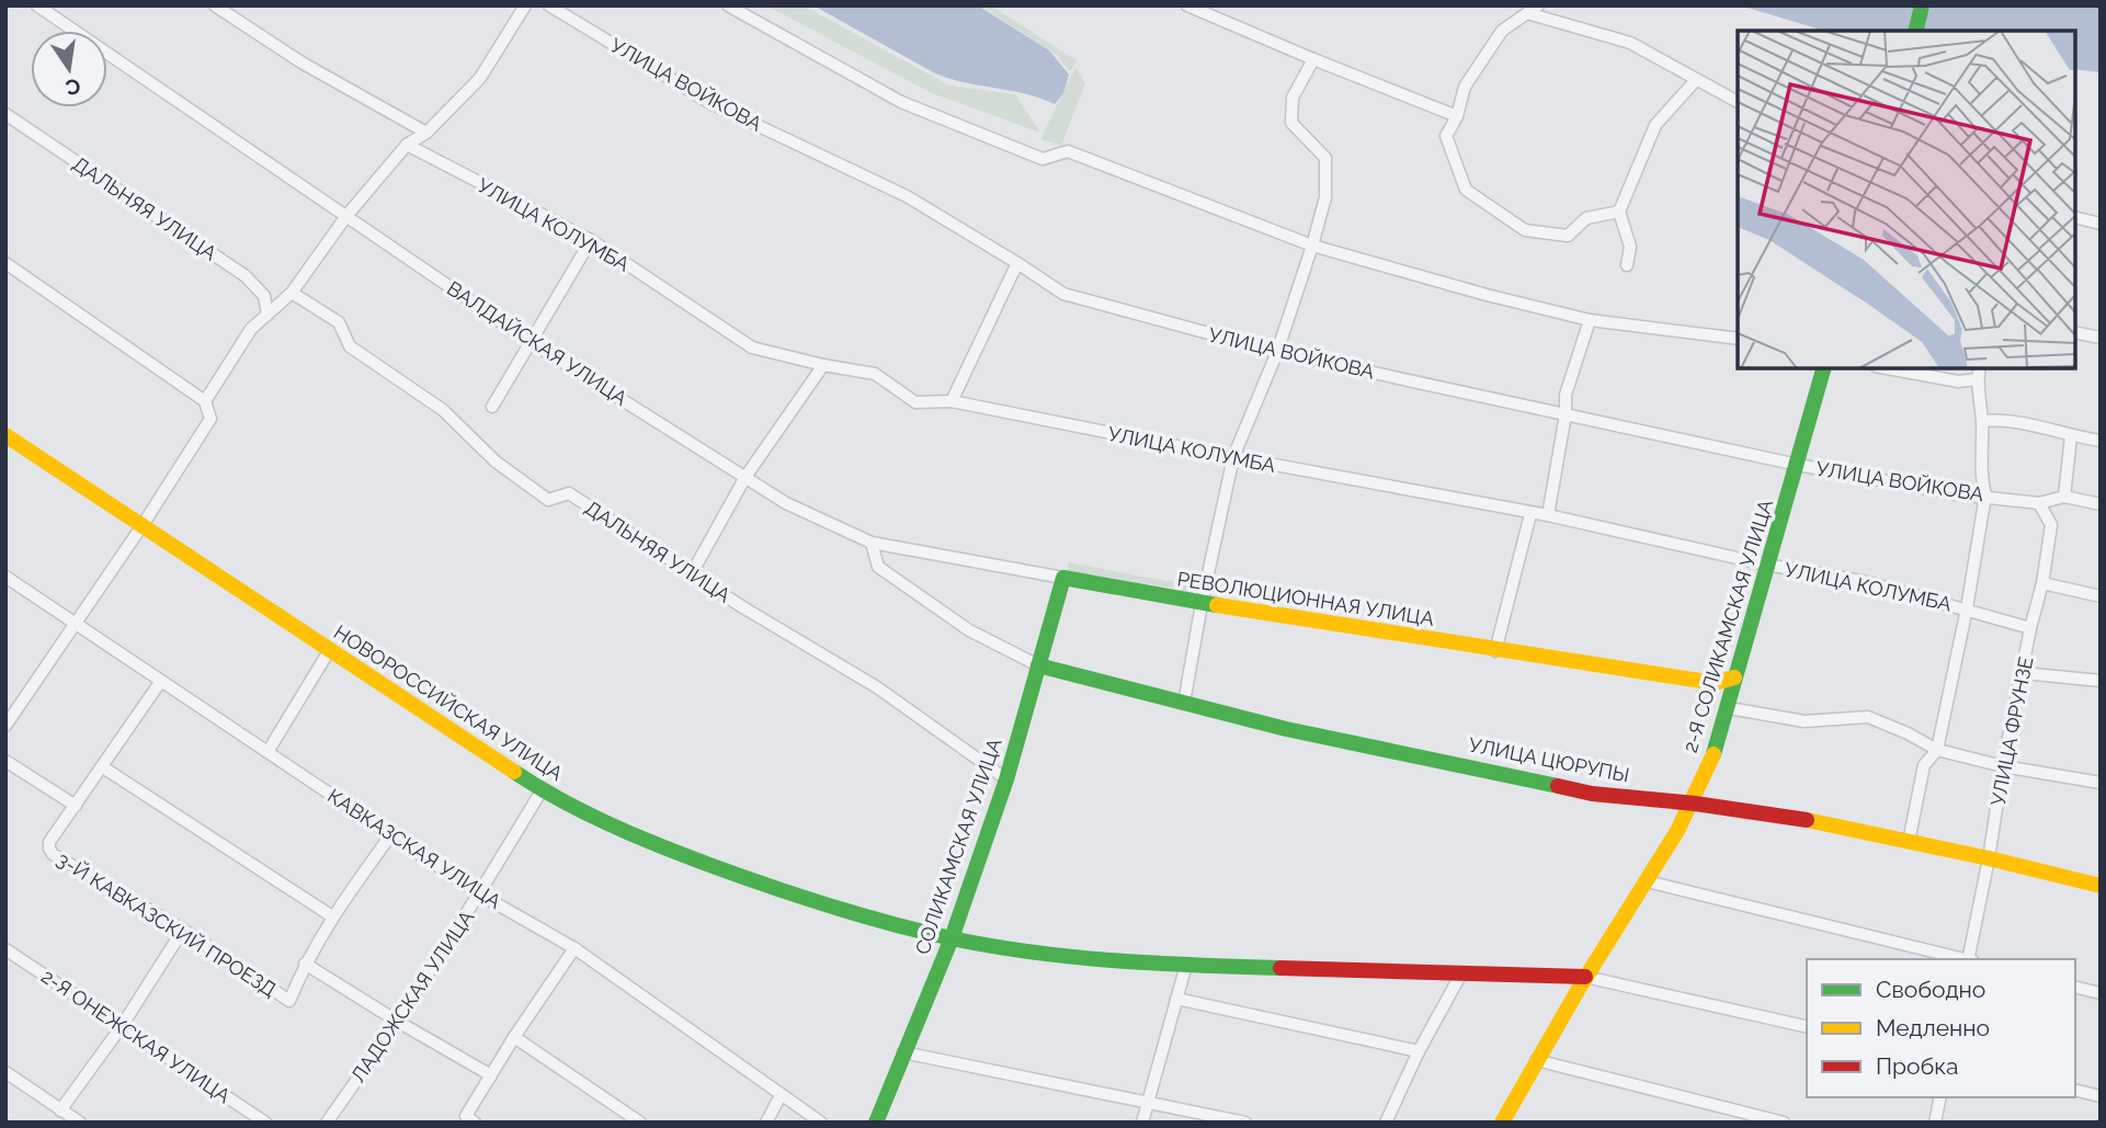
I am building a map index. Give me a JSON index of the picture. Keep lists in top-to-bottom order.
{
  "streets": {
    "street": [
      "УЛИЦА ВОЙКОВА",
      "ДАЛЬНЯЯ УЛИЦА",
      "УЛИЦА КОЛУМБА",
      "ВАЛДАЙСКАЯ УЛИЦА",
      "РЕВОЛЮЦИОННАЯ УЛИЦА",
      "2-Я СОЛИКАМСКАЯ УЛИЦА",
      "НОВОРОССИЙСКАЯ УЛИЦА",
      "УЛИЦА ФРУНЗЕ",
      "УЛИЦА ЦЮРУПЫ",
      "СОЛИКАМСКАЯ УЛИЦА",
      "КАВКАЗСКАЯ УЛИЦА",
      "3-Й КАВКАЗСКИЙ ПРОЕЗД",
      "ЛАДОЖСКАЯ УЛИЦА",
      "2-Я ОНЕЖСКАЯ УЛИЦА"
    ]
  },
  "crossings": [
    ["УЛИЦА ВОЙКОВА", "2-Я СОЛИКАМСКАЯ УЛИЦА"],
    ["УЛИЦА ВОЙКОВА", "УЛИЦА ФРУНЗЕ"],
    ["ДАЛЬНЯЯ УЛИЦА", "СОЛИКАМСКАЯ УЛИЦА"],
    ["УЛИЦА КОЛУМБА", "2-Я СОЛИКАМСКАЯ УЛИЦА"],
    ["УЛИЦА КОЛУМБА", "УЛИЦА ФРУНЗЕ"],
    ["ВАЛДАЙСКАЯ УЛИЦА", "РЕВОЛЮЦИОННАЯ УЛИЦА"],
    ["РЕВОЛЮЦИОННАЯ УЛИЦА", "2-Я СОЛИКАМСКАЯ УЛИЦА"],
    ["РЕВОЛЮЦИОННАЯ УЛИЦА", "СОЛИКАМСКАЯ УЛИЦА"],
    ["2-Я СОЛИКАМСКАЯ УЛИЦА", "НОВОРОССИЙСКАЯ УЛИЦА"],
    ["2-Я СОЛИКАМСКАЯ УЛИЦА", "УЛИЦА ЦЮРУПЫ"],
    ["НОВОРОССИЙСКАЯ УЛИЦА", "СОЛИКАМСКАЯ УЛИЦА"],
    ["НОВОРОССИЙСКАЯ УЛИЦА", "ЛАДОЖСКАЯ УЛИЦА"],
    ["УЛИЦА ФРУНЗЕ", "УЛИЦА ЦЮРУПЫ"],
    ["УЛИЦА ЦЮРУПЫ", "СОЛИКАМСКАЯ УЛИЦА"],
    ["КАВКАЗСКАЯ УЛИЦА", "3-Й КАВКАЗСКИЙ ПРОЕЗД"],
    ["КАВКАЗСКАЯ УЛИЦА", "ЛАДОЖСКАЯ УЛИЦА"]
  ],
  "legend": ["Свободно", "Медленно", "Пробка"],
  "north": "bottom"
}
